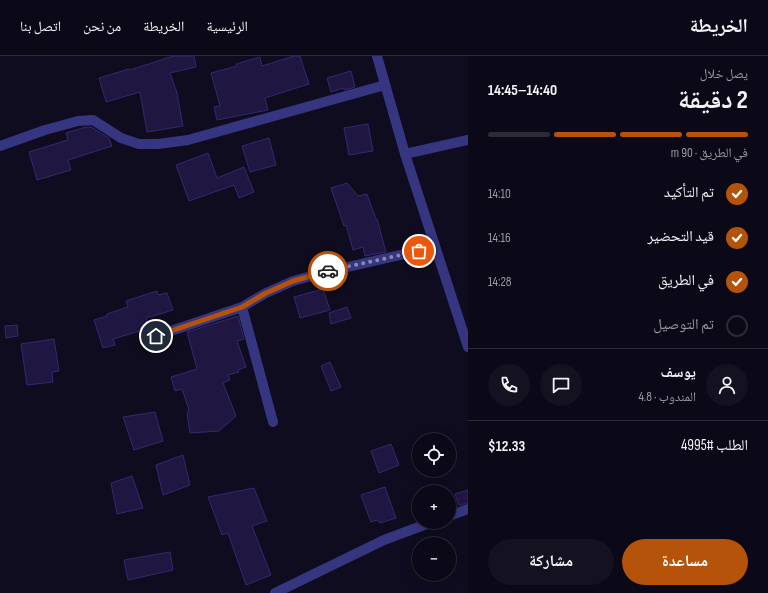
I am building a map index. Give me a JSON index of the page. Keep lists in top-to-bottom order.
{
  "page": {
    "header": "الخريطة",
    "nav": [
      "الرئيسية",
      "الخريطة",
      "من نحن",
      "اتصل بنا"
    ],
    "heading": ["2 دقيقة", "يصل خلال", "14:40–14:45"],
    "panel": [
      "يوسف",
      "المندوب · 4.8",
      "الطلب #4995",
      "$12.33"
    ],
    "bar": "في الطريق · 90 m",
    "list": [
      ["تم التأكيد", "14:10"],
      ["قيد التحضير", "14:16"],
      ["في الطريق", "14:28"],
      "تم التوصيل"
    ],
    "map_buttons": ["+", "−"],
    "buttons": ["مساعدة", "مشاركة"]
  }
}
